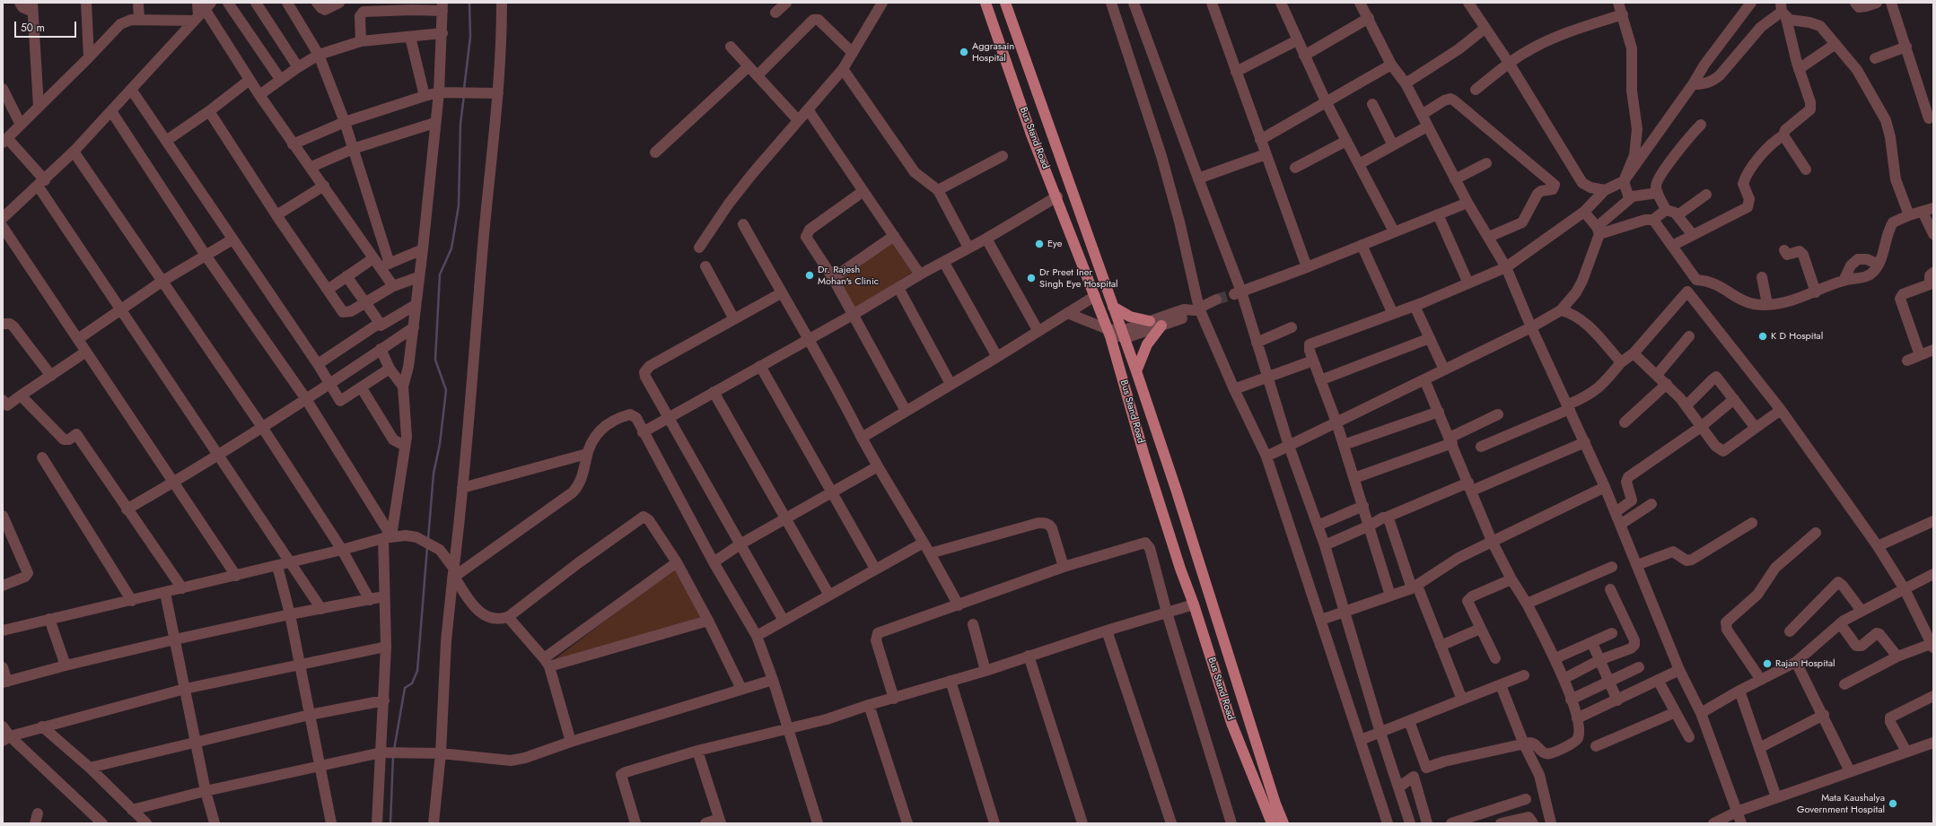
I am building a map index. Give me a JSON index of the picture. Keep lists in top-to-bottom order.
{
  "streets": {
    "main road": ["Bus Stand Road"]
  },
  "places": [
    "Aggrasain Hospital",
    "Eye",
    "Dr. Rajesh Mohan's Clinic",
    "Dr Preet Iner Singh Eye Hospital",
    "K D Hospital",
    "Rajan Hospital",
    "Mata Kaushalya Government Hospital"
  ],
  "scale_bar": "50 m"
}
